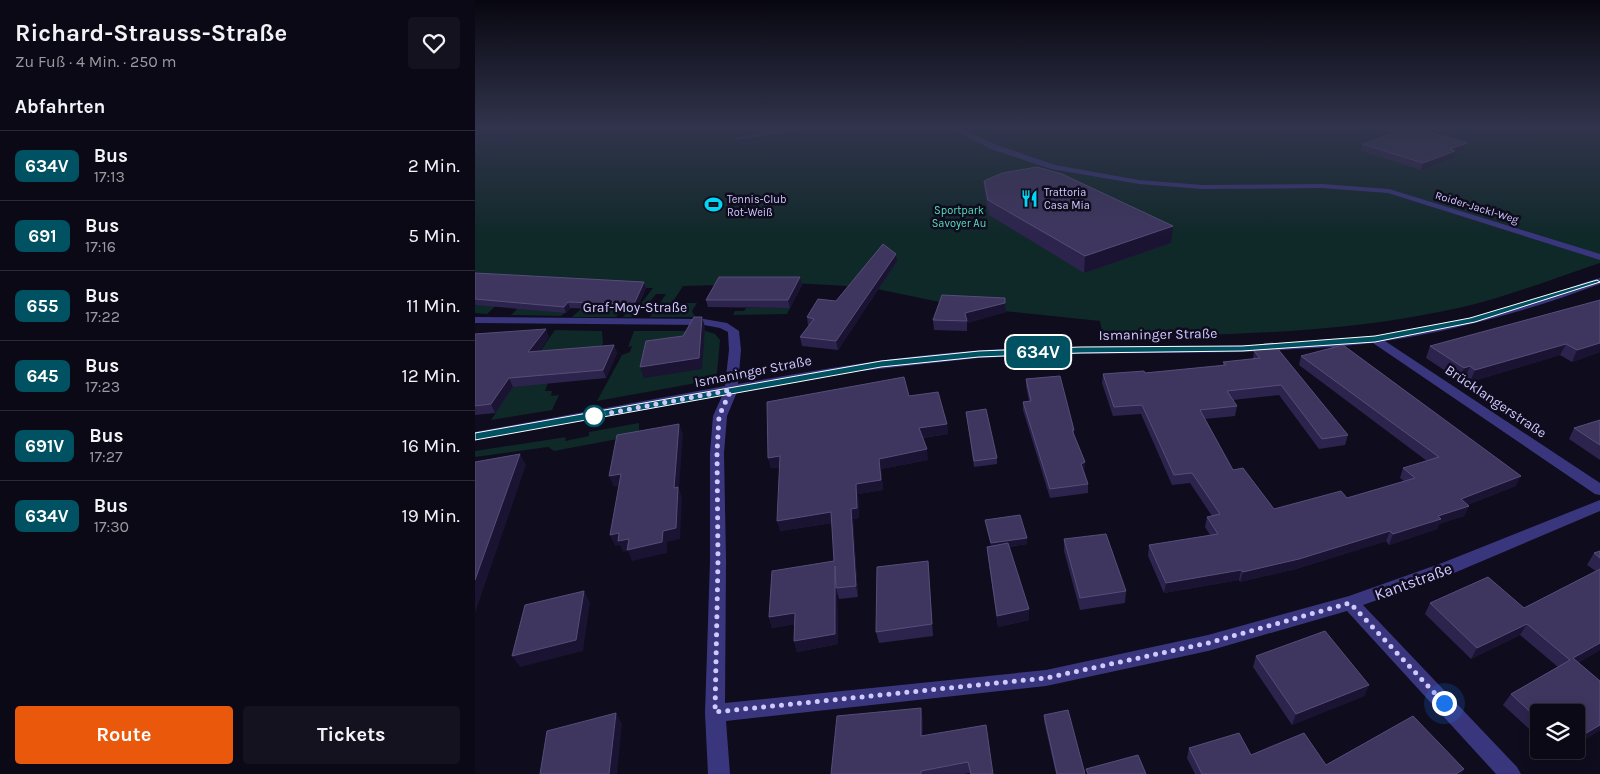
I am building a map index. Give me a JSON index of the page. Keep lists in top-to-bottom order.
{
  "streets": {
    "street": [
      "Roider-Jackl-Weg",
      "Graf-Moy-Straße",
      "Ismaninger Straße",
      "Brücklangerstraße",
      "Kantstraße"
    ]
  },
  "crossings": [
    ["Graf-Moy-Straße", "Ismaninger Straße"],
    ["Ismaninger Straße", "Brücklangerstraße"]
  ],
  "parks": ["Sportpark Savoyer Au"],
  "places": {
    "restaurant": ["Trattoria Casa Mia"],
    "sports": ["Tennis-Club Rot-Weiß"]
  },
  "lines": ["bus line 634V"],
  "page": {
    "heading": [
      ["Richard-Strauss-Straße", "Zu Fuß · 4 Min. · 250 m"],
      "Abfahrten"
    ],
    "on_map": "634V",
    "list": [
      {
        "mark": "634V",
        "name": "Bus",
        "note": "17:13",
        "value": "2 Min."
      },
      {
        "mark": "691",
        "name": "Bus",
        "note": "17:16",
        "value": "5 Min."
      },
      {
        "mark": "655",
        "name": "Bus",
        "note": "17:22",
        "value": "11 Min."
      },
      {
        "mark": "645",
        "name": "Bus",
        "note": "17:23",
        "value": "12 Min."
      },
      {
        "mark": "691V",
        "name": "Bus",
        "note": "17:27",
        "value": "16 Min."
      },
      {
        "mark": "634V",
        "name": "Bus",
        "note": "17:30",
        "value": "19 Min."
      }
    ],
    "buttons": ["Route", "Tickets"]
  }
}
